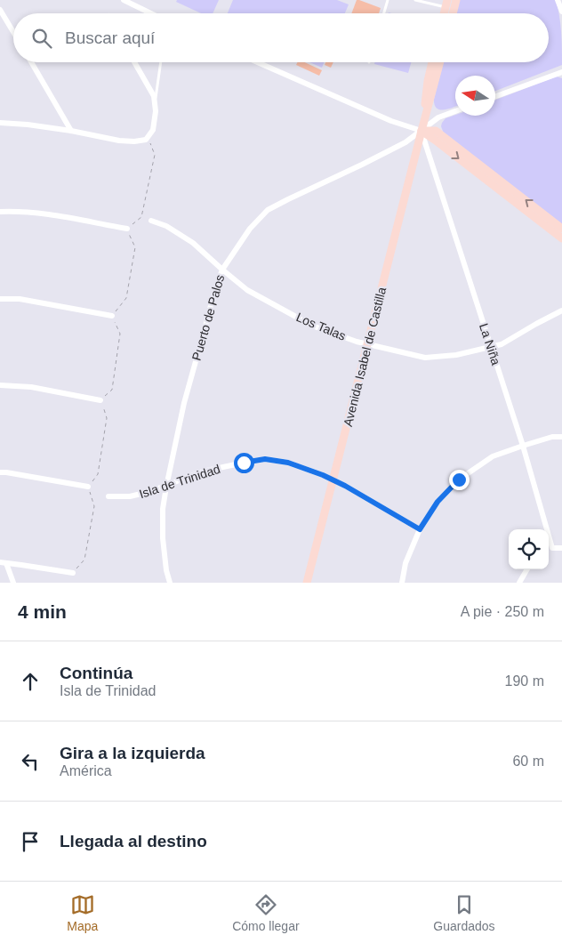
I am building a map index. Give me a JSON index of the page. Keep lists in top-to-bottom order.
{
  "streets": {
    "street": [
      "Puerto de Palos",
      "Los Talas",
      "La Niña",
      "Avenida Isabel de Castilla",
      "Isla de Trinidad"
    ]
  },
  "crossings": [
    ["Puerto de Palos", "Los Talas"],
    ["Puerto de Palos", "La Niña"],
    ["Puerto de Palos", "Avenida Isabel de Castilla"],
    ["Puerto de Palos", "Isla de Trinidad"],
    ["Los Talas", "La Niña"],
    ["Los Talas", "Avenida Isabel de Castilla"],
    ["La Niña", "Avenida Isabel de Castilla"],
    ["Avenida Isabel de Castilla", "Isla de Trinidad"]
  ],
  "north": "left",
  "page": {
    "search": "Buscar aquí",
    "heading": ["4 min", "A pie · 250 m"],
    "list": [
      ["Continúa", "Isla de Trinidad", "190 m"],
      ["Gira a la izquierda", "América", "60 m"],
      "Llegada al destino"
    ],
    "nav": ["Mapa", "Cómo llegar", "Guardados"]
  }
}
